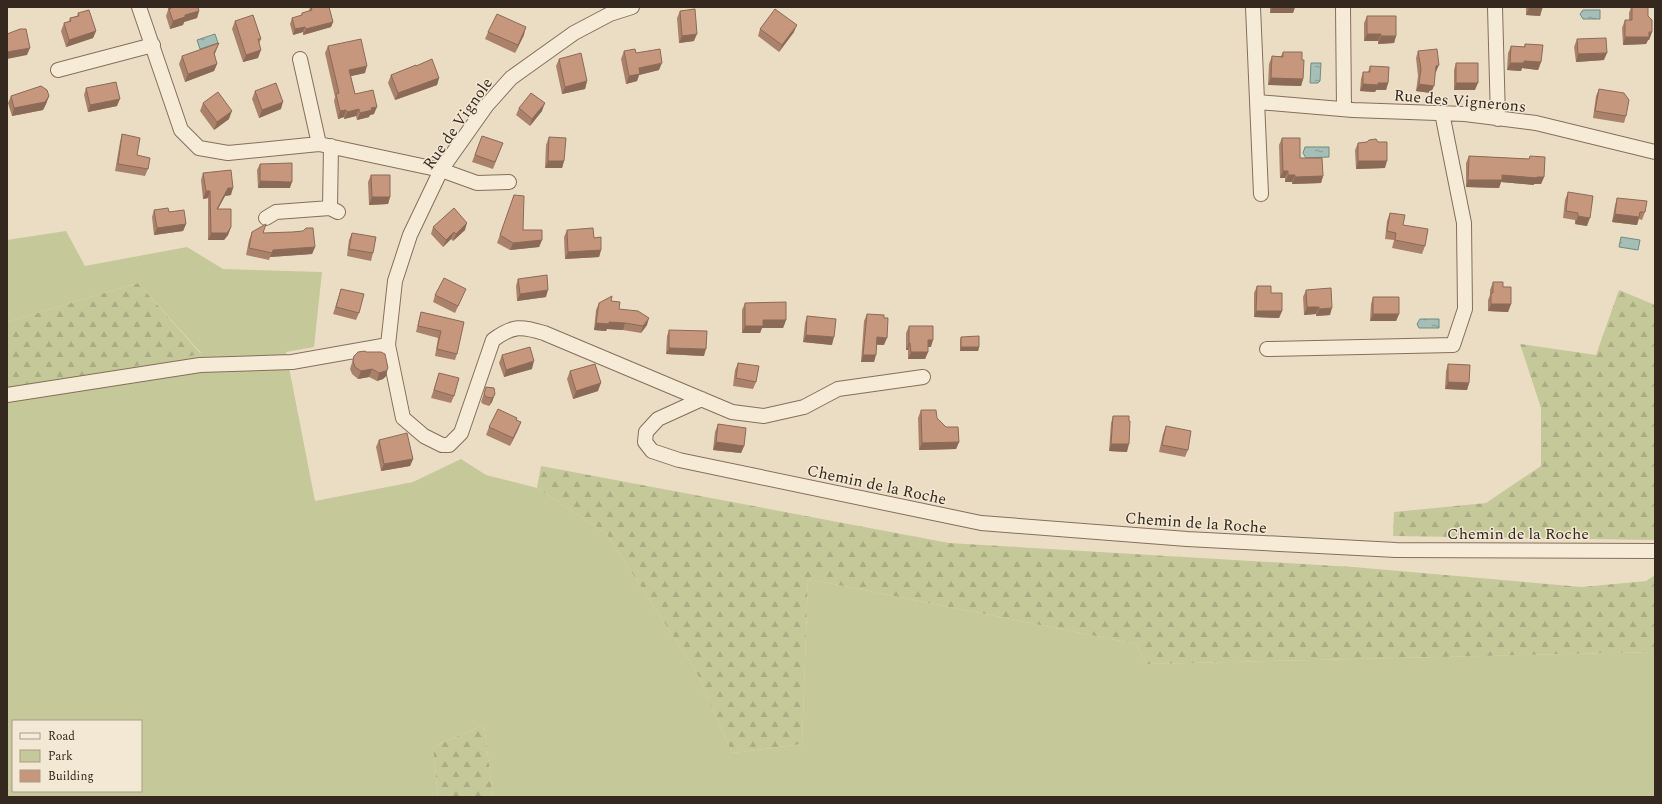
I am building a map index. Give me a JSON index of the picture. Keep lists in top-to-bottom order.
{
  "streets": {
    "street": ["Rue des Vignerons", "Rue de Vignole", "Chemin de la Roche"]
  },
  "legend": ["Road", "Park", "Building"]
}
